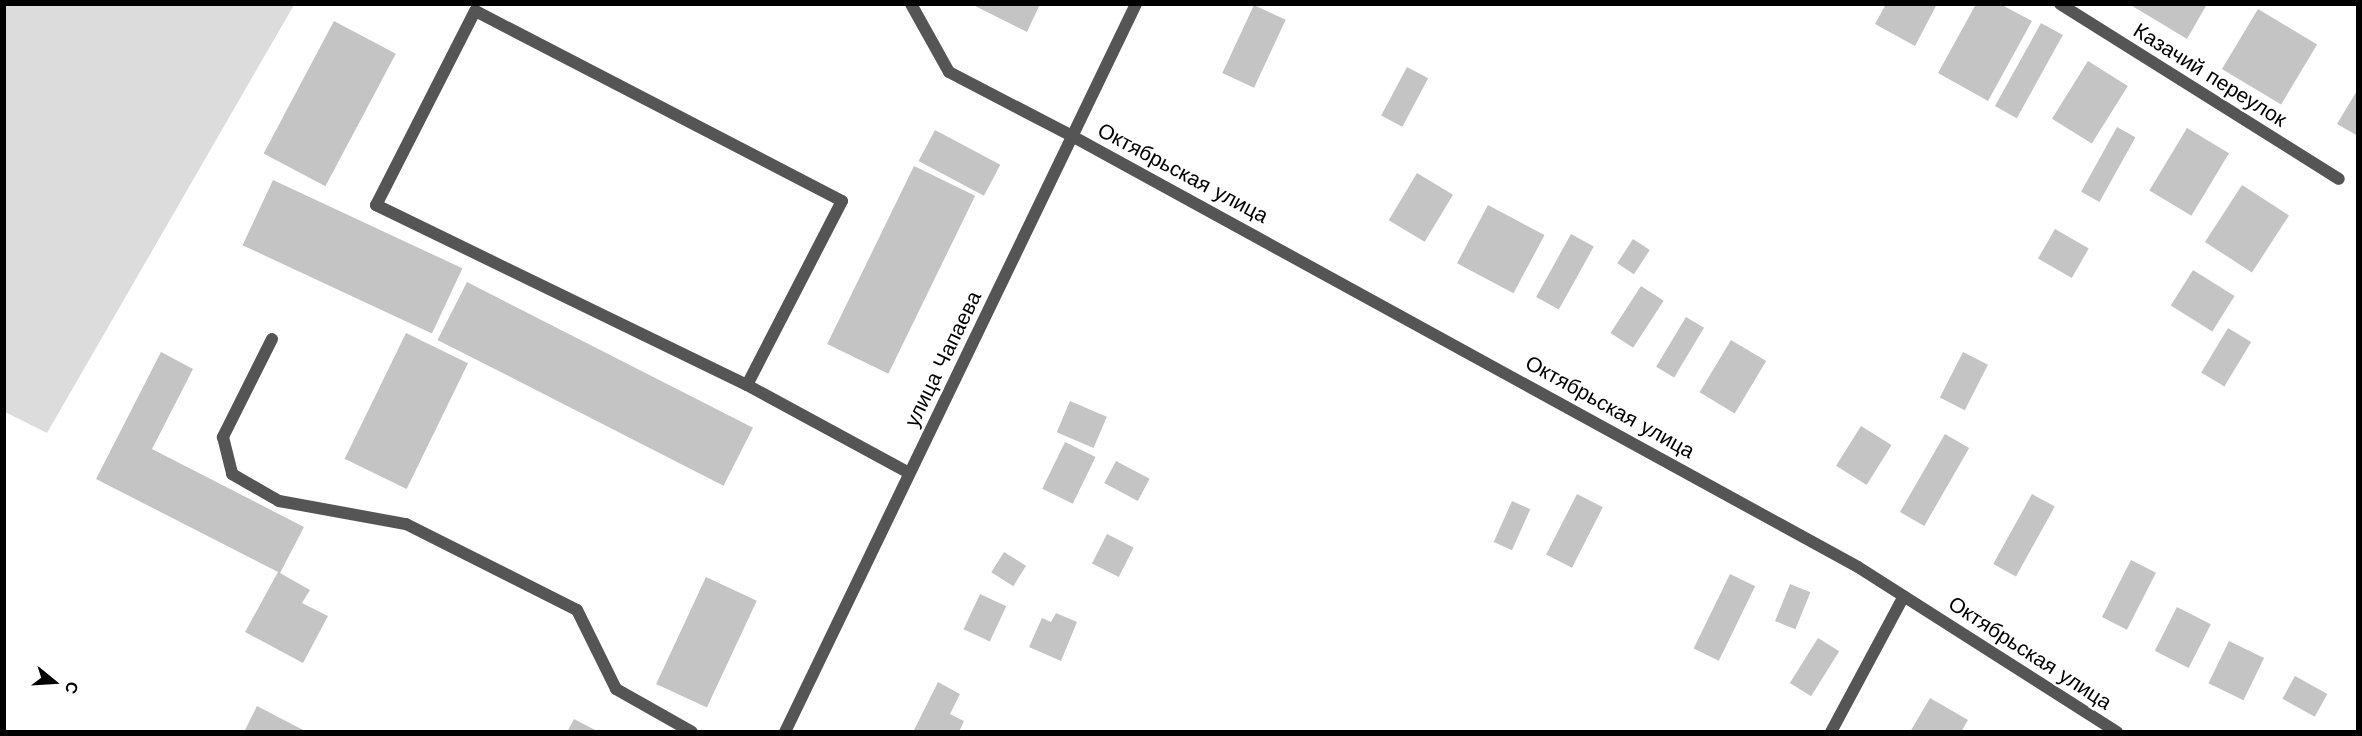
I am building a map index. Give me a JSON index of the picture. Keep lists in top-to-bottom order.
{
  "streets": {
    "street": ["Казачий переулок", "Октябрьская улица", "улица Чапаева"]
  },
  "crossings": [
    ["Октябрьская улица", "улица Чапаева"]
  ],
  "north": "right"
}
